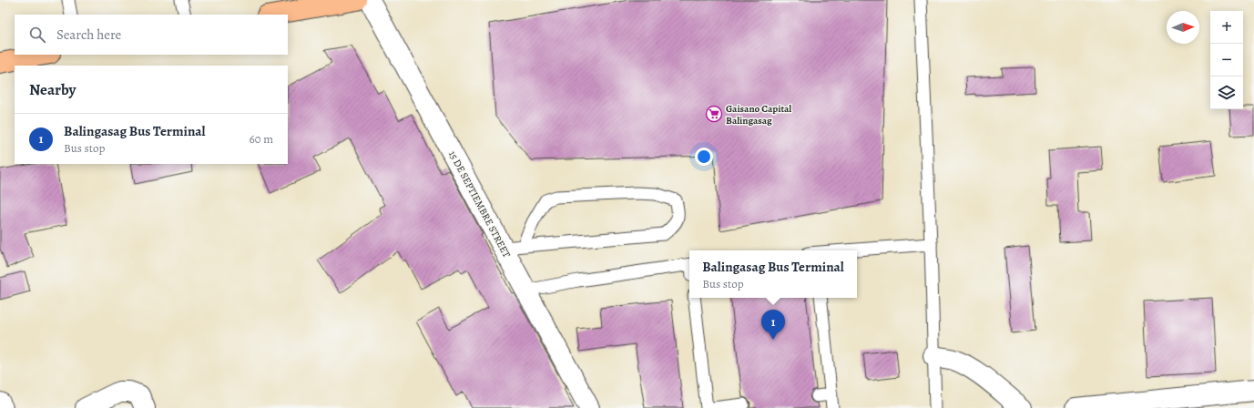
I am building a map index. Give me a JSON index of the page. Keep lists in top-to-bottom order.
{
  "streets": {
    "street": ["15 DE SEPTIEMBRE STREET"]
  },
  "places": {
    "supermarket": ["Gaisano Capital Balingasag"]
  },
  "north": "right",
  "page": {
    "map_buttons": ["+", "−"],
    "search": "Search here",
    "heading": "Nearby",
    "list": [
      {
        "mark": "1",
        "name": "Balingasag Bus Terminal",
        "note": "Bus stop",
        "value": "60 m"
      }
    ],
    "popup": ["Balingasag Bus Terminal", "Bus stop"],
    "pins": "1"
  }
}
